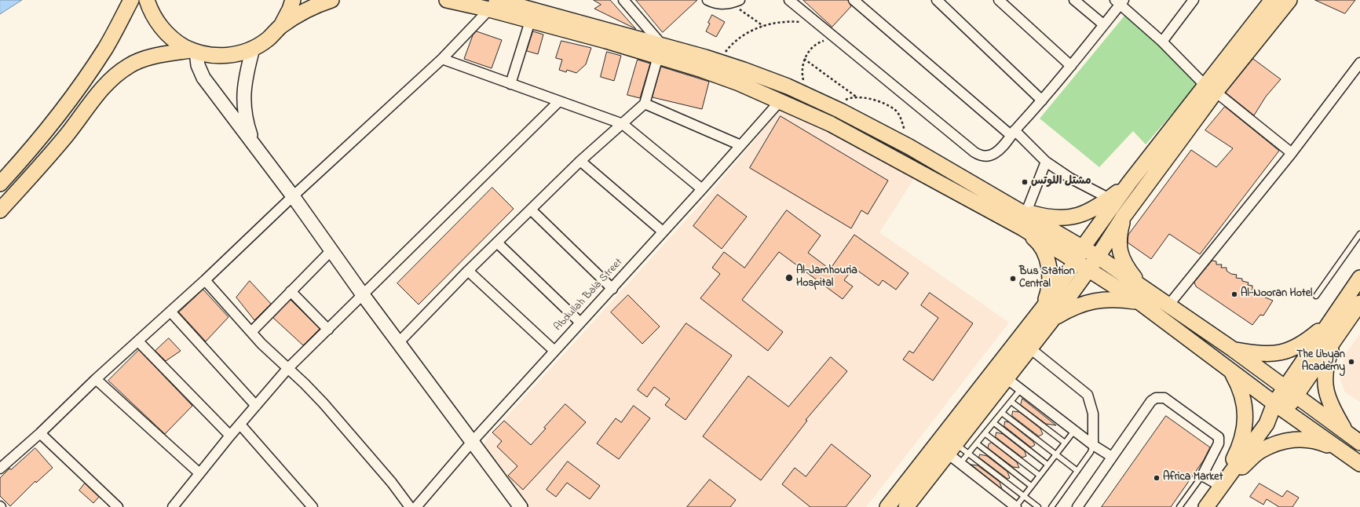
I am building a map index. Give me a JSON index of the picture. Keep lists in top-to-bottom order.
{
  "streets": {
    "street": ["Abdullah Bala Street"]
  },
  "places": [
    "مشتل اللوتس",
    "Al-Jamhouria Hospital",
    "Bus Station Central",
    "Al-Nooran Hotel",
    "The Libyan Academy",
    "Africa Market"
  ]
}
